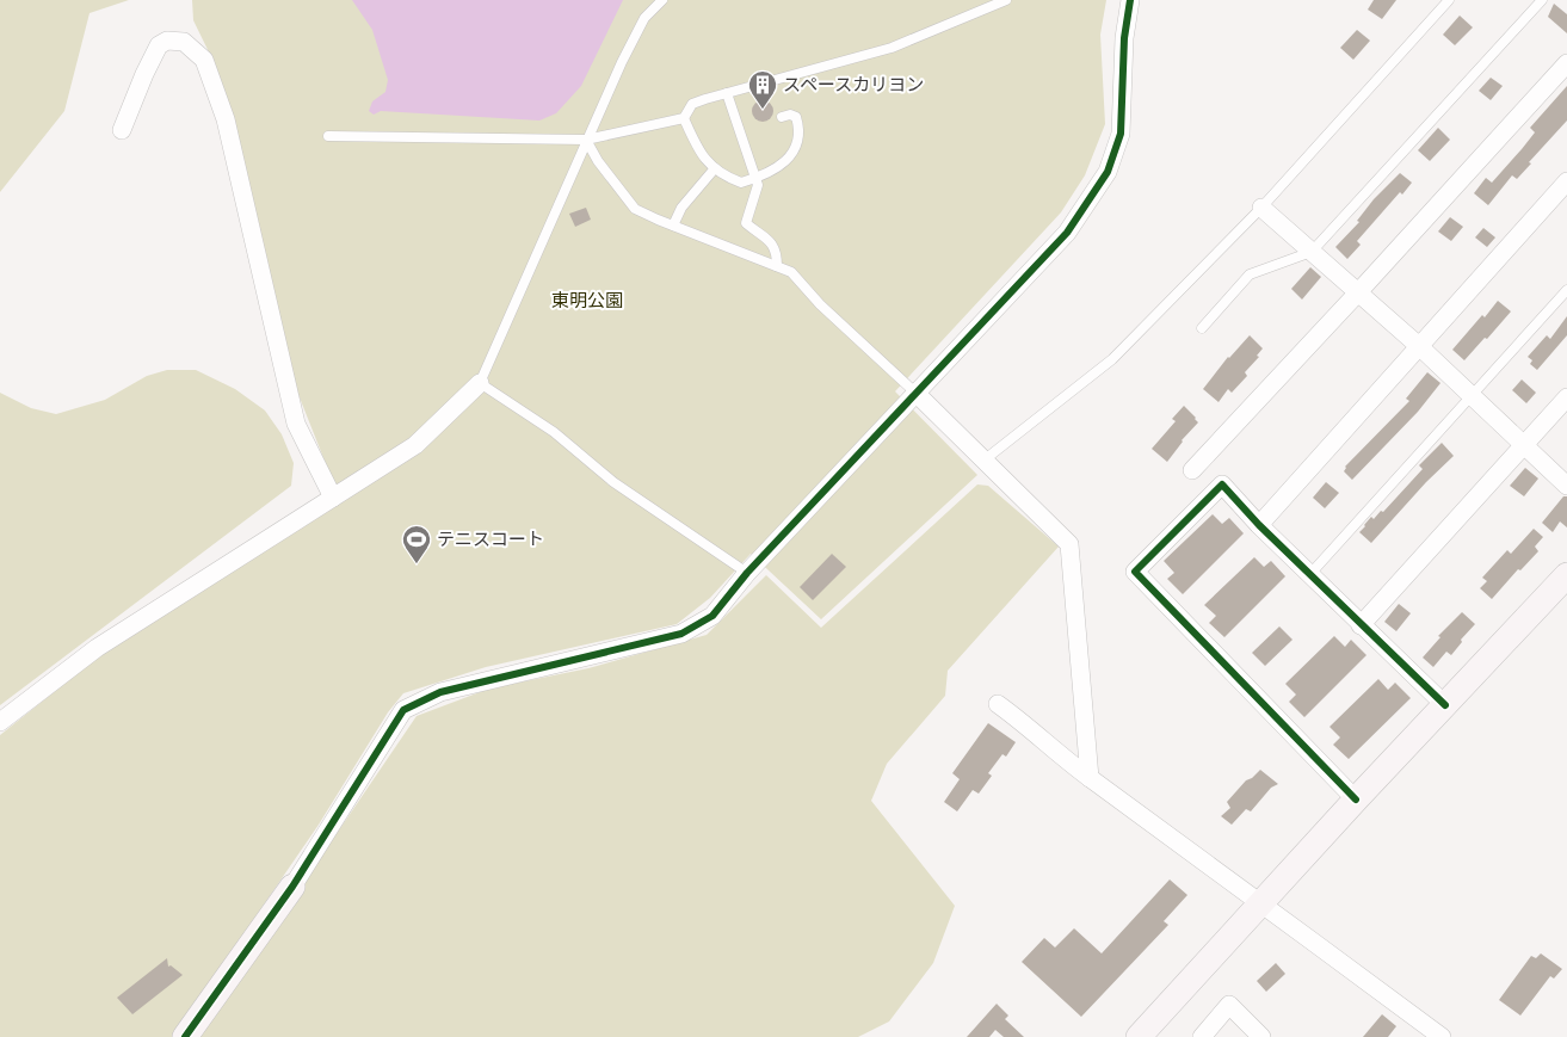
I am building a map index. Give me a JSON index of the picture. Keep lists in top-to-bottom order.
{
  "parks": ["東明公園"],
  "places": {
    "building": ["スペースカリヨン"],
    "sports": ["テニスコート"]
  }
}
